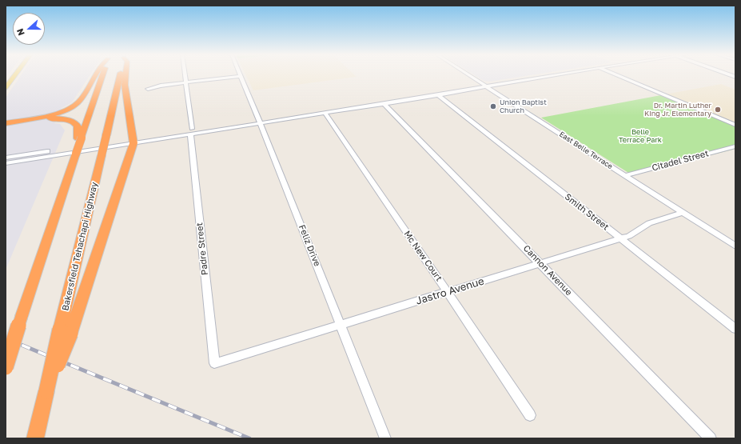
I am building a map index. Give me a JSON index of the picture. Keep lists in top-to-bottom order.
{
  "streets": {
    "highway": ["Bakersfield Tehachapi Highway"],
    "street": [
      "East Belle Terrace",
      "Citadel Street",
      "Smith Street",
      "Feliz Drive",
      "Padre Street",
      "Mc New Court",
      "Cannon Avenue",
      "Jastro Avenue"
    ]
  },
  "crossings": [
    ["East Belle Terrace", "Citadel Street"],
    ["East Belle Terrace", "Jastro Avenue"],
    ["Smith Street", "Jastro Avenue"],
    ["Feliz Drive", "Jastro Avenue"],
    ["Padre Street", "Jastro Avenue"],
    ["Mc New Court", "Jastro Avenue"],
    ["Cannon Avenue", "Jastro Avenue"]
  ],
  "parks": ["Belle Terrace Park"],
  "places": ["Union Baptist Church", "Dr. Martin Luther King Jr. Elementary"],
  "north": "left"
}
